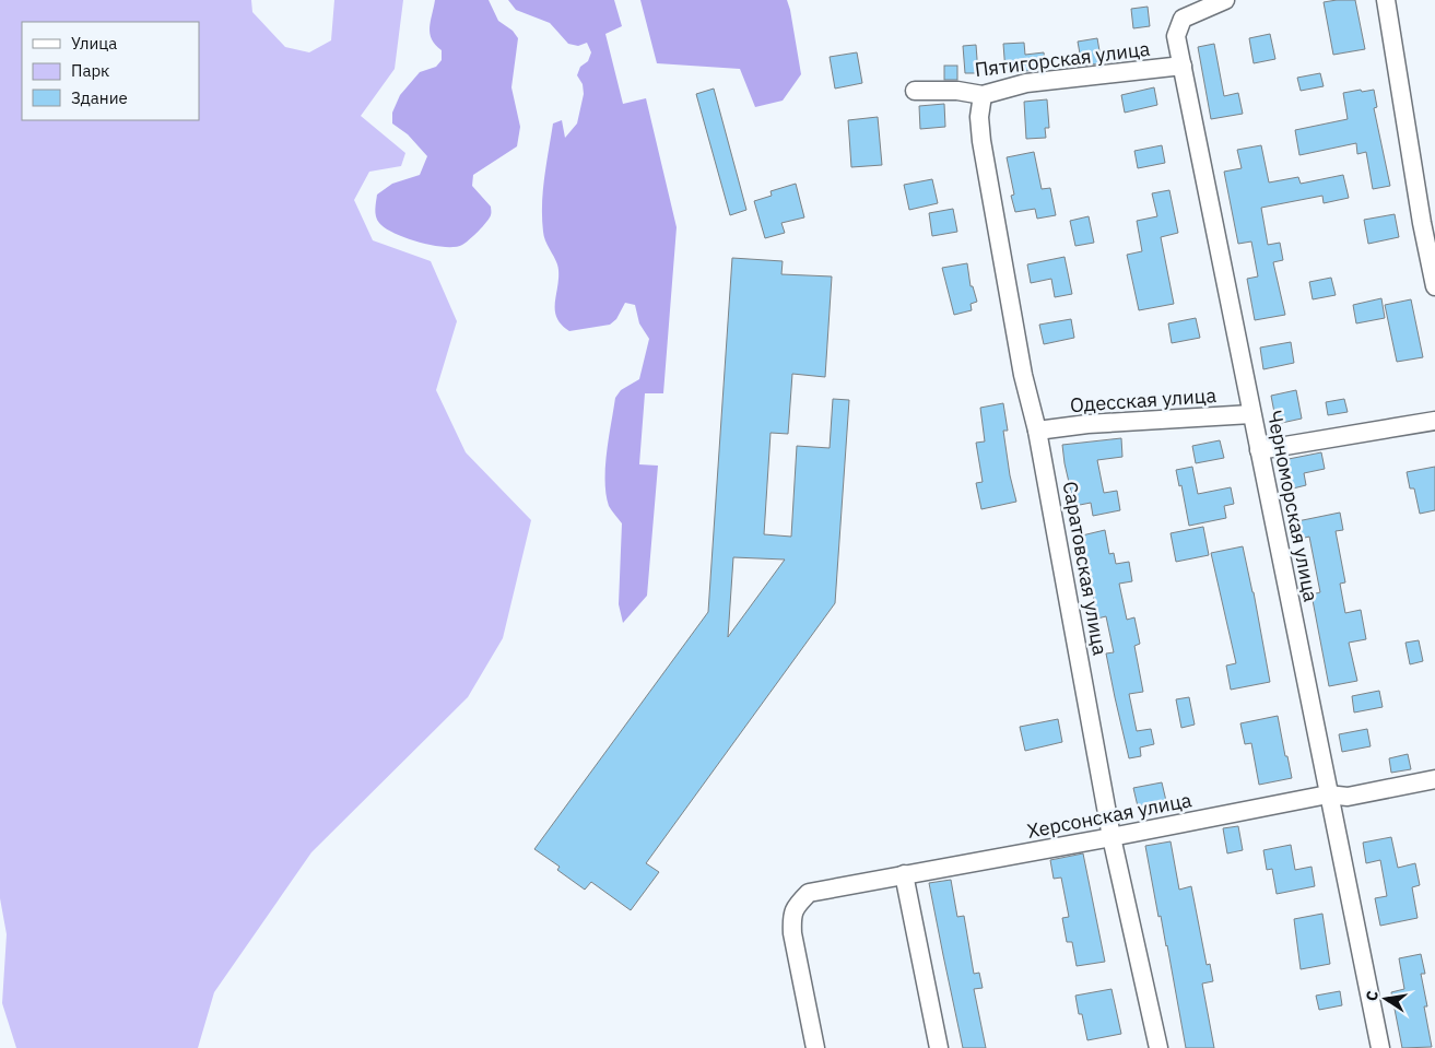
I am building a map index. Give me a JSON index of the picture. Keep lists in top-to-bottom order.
{
  "streets": {
    "street": [
      "Пятигорская улица",
      "Одесская улица",
      "Черноморская улица",
      "Саратовская улица",
      "Херсонская улица"
    ]
  },
  "crossings": [
    ["Пятигорская улица", "Черноморская улица"],
    ["Пятигорская улица", "Саратовская улица"],
    ["Одесская улица", "Черноморская улица"],
    ["Одесская улица", "Саратовская улица"],
    ["Черноморская улица", "Херсонская улица"],
    ["Саратовская улица", "Херсонская улица"]
  ],
  "legend": ["Улица", "Парк", "Здание"],
  "north": "left"
}
